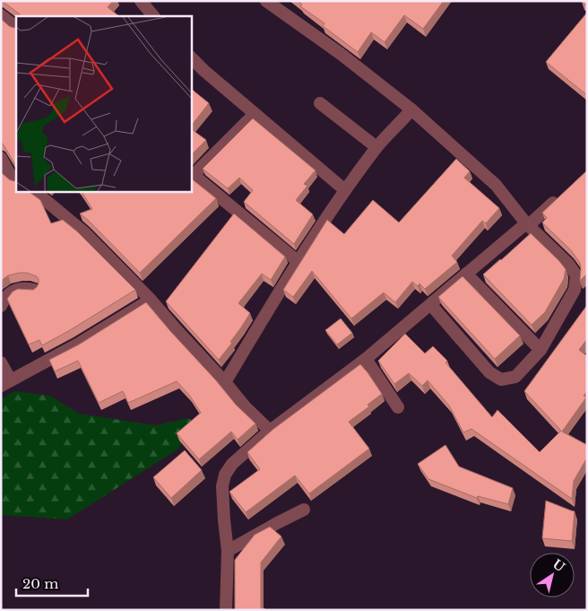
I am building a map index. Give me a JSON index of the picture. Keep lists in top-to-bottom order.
{
  "scale_bar": "20 m",
  "north": "top right"
}
